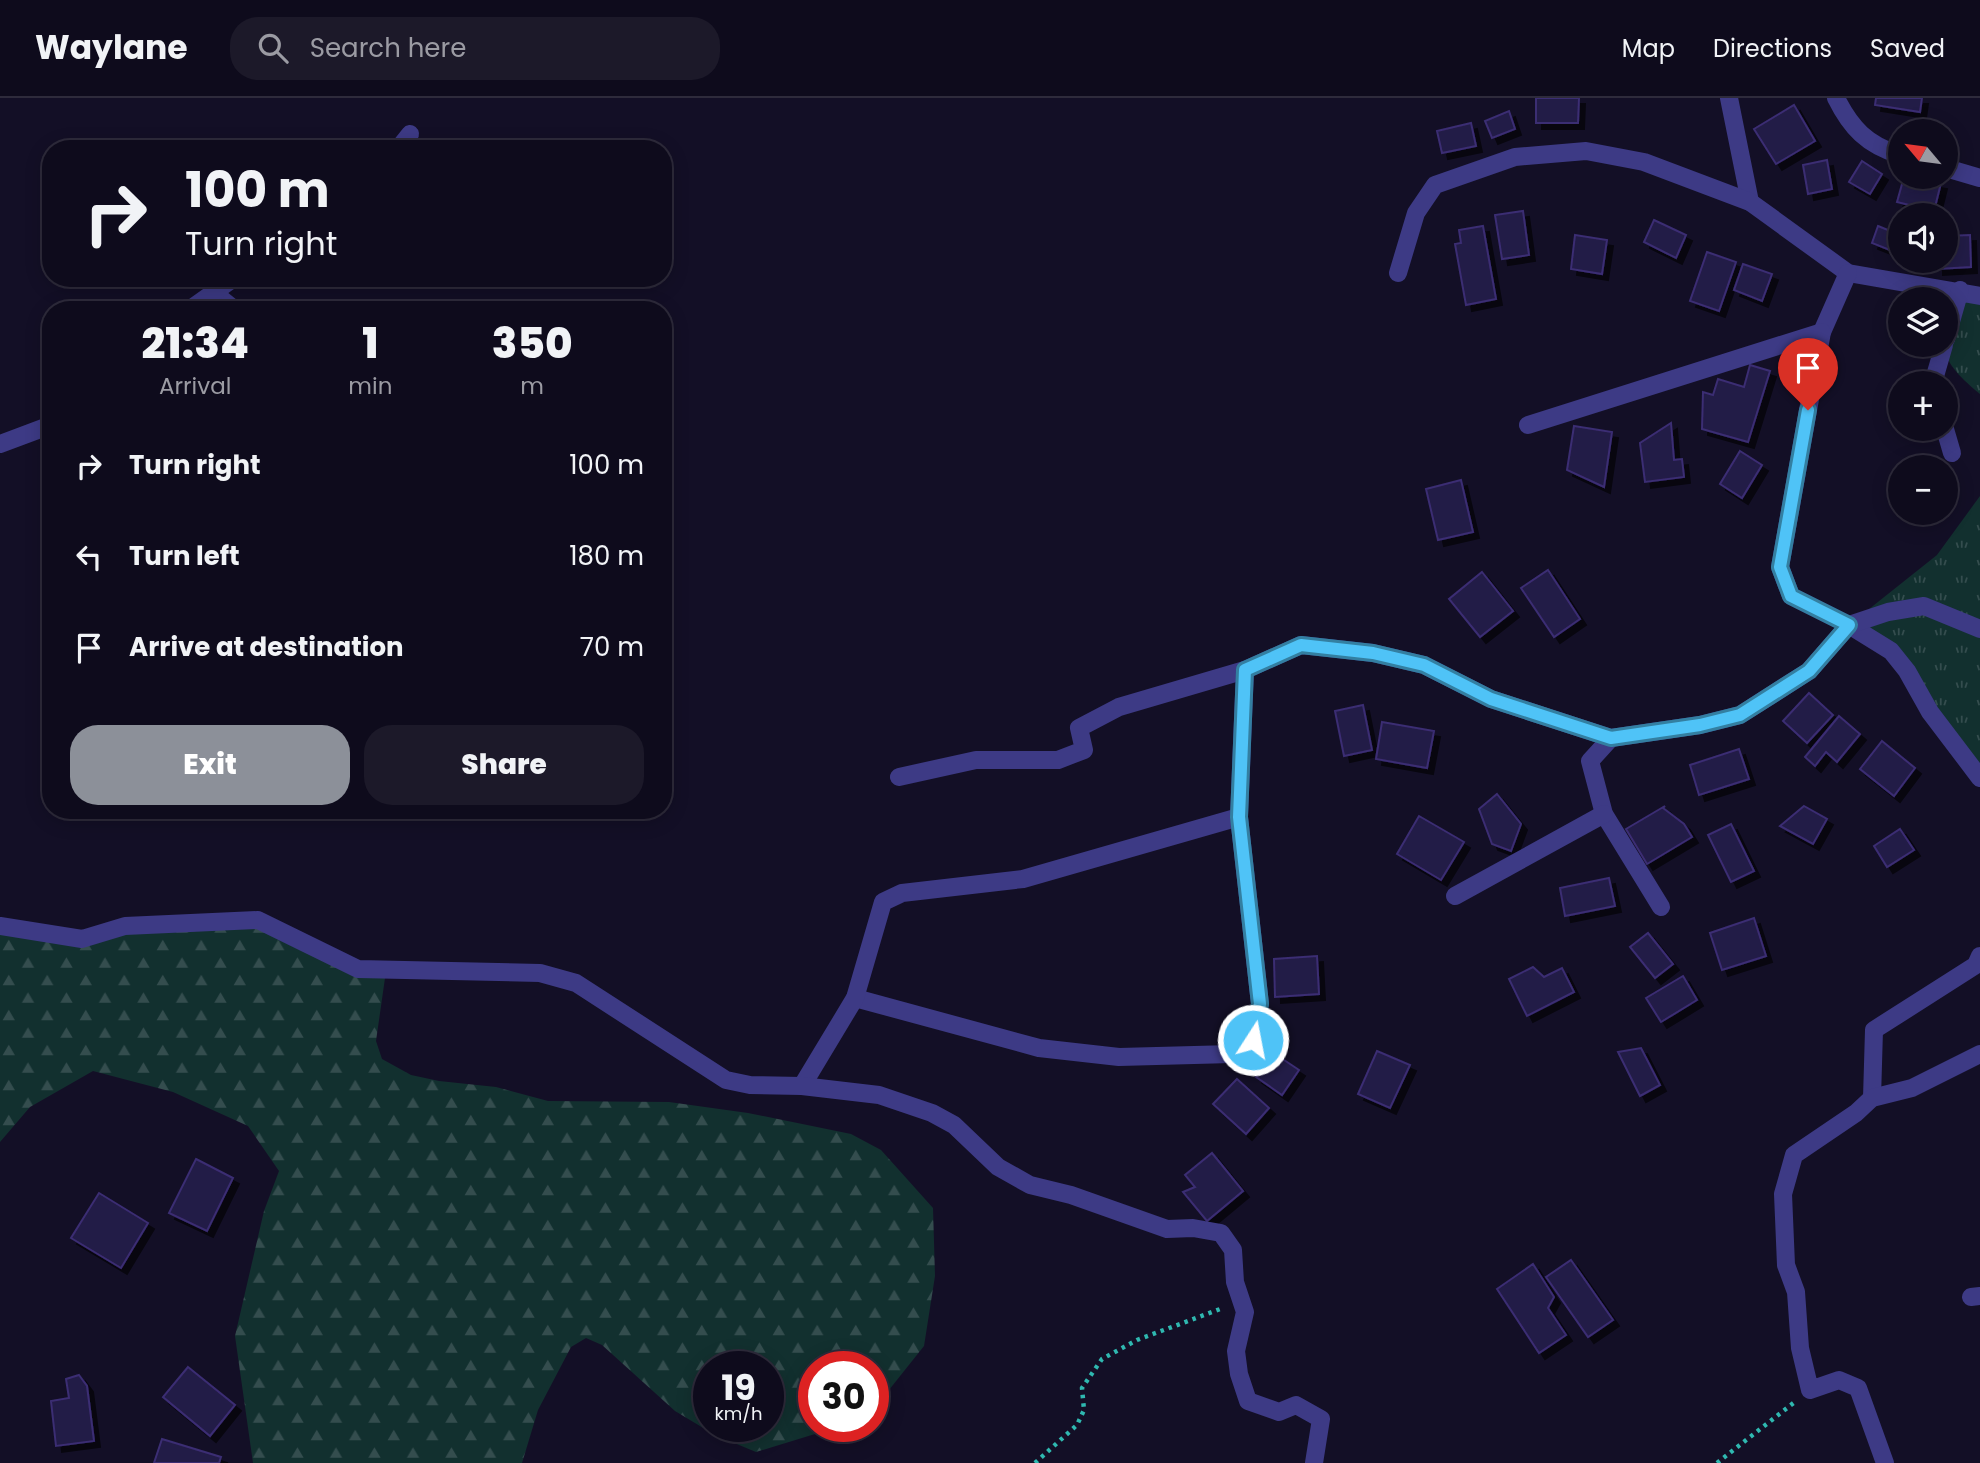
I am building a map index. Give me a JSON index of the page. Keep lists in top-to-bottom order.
{
  "north": "top left",
  "page": {
    "header": "Waylane",
    "search": "Search here",
    "nav": ["Map", "Directions", "Saved"],
    "map_buttons": ["+", "−"],
    "turn": ["100 m", "Turn right"],
    "eta": [
      "21:34",
      "Arrival",
      "1",
      "min",
      "350",
      "m"
    ],
    "list": [
      {
        "name": "Turn right",
        "value": "100 m"
      },
      {
        "name": "Turn left",
        "value": "180 m"
      },
      {
        "name": "Arrive at destination",
        "value": "70 m"
      }
    ],
    "buttons": ["Exit", "Share"],
    "speed": "19 km/h",
    "limit": "30"
  }
}
